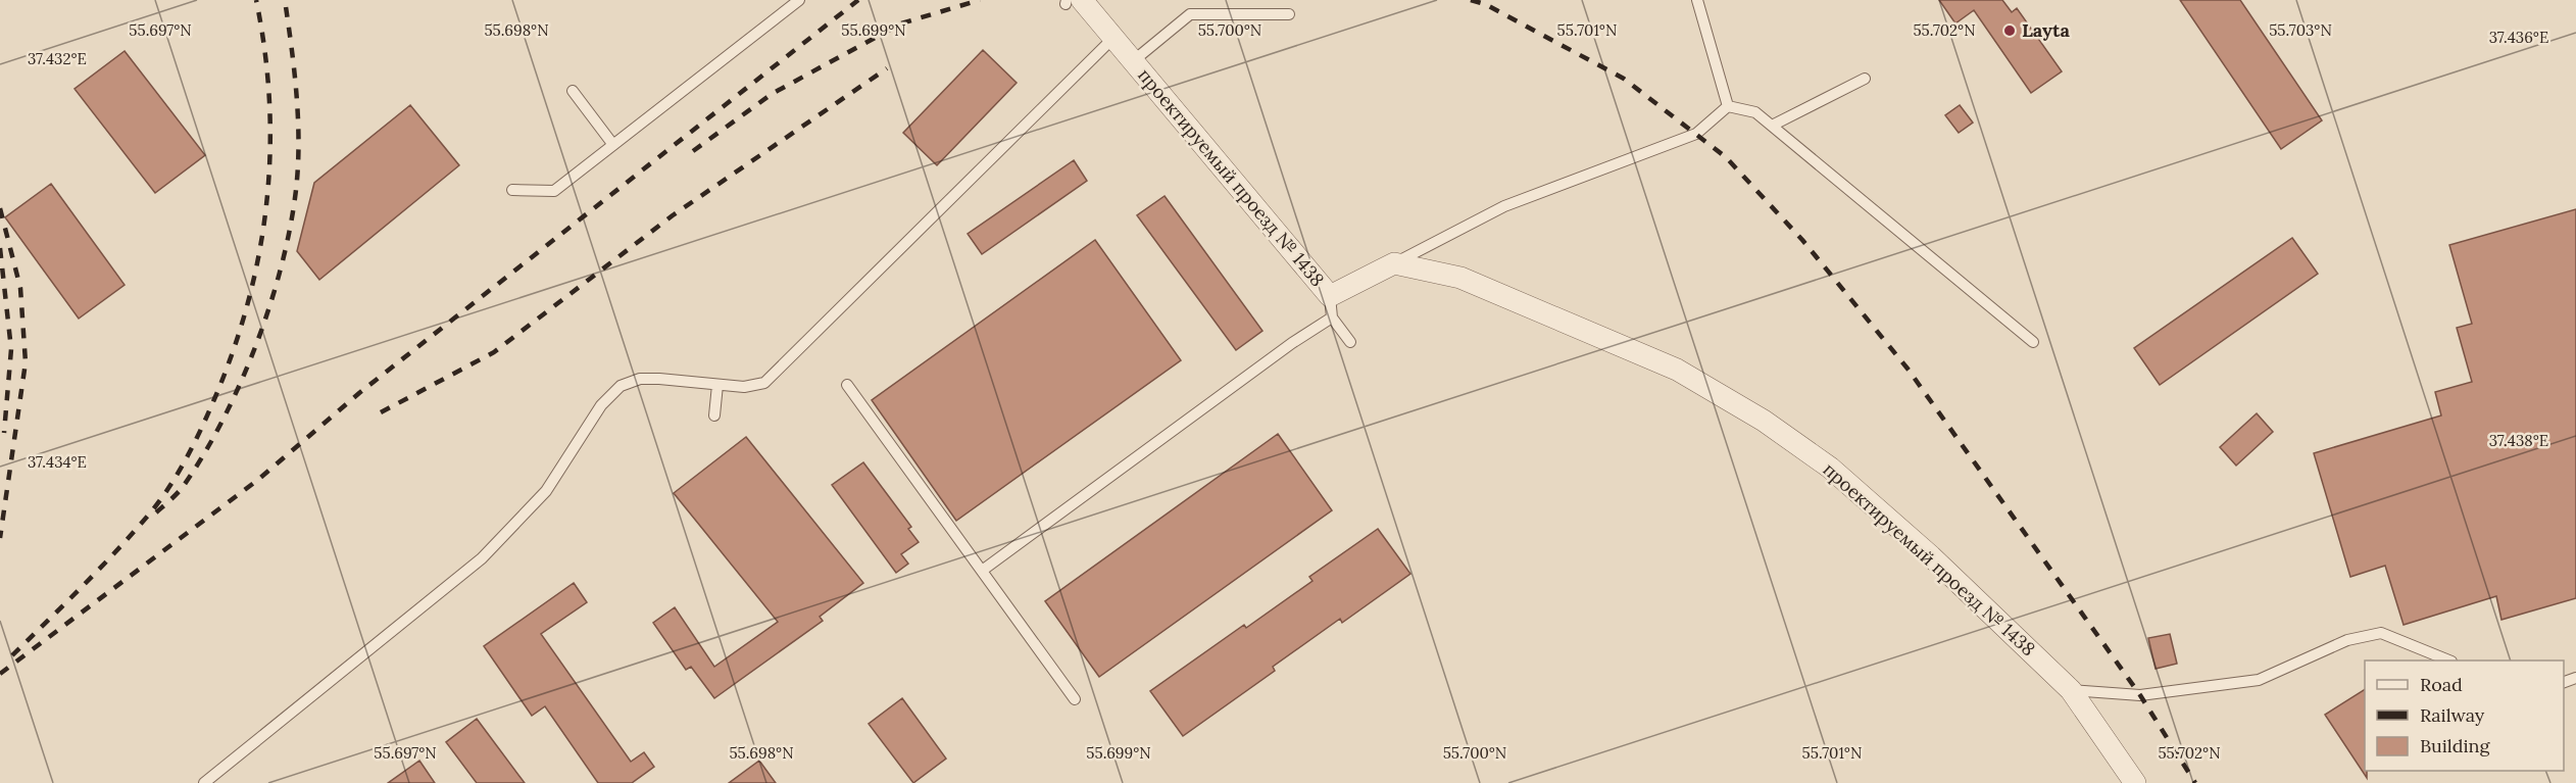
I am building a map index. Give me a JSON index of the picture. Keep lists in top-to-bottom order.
{
  "streets": {
    "street": ["проектируемый проезд № 1438"]
  },
  "places": ["Layta"],
  "legend": ["Road", "Railway", "Building"],
  "coordinates": [
    "55.697°N",
    "55.698°N",
    "55.699°N",
    "55.700°N",
    "55.701°N",
    "55.702°N",
    "55.703°N",
    "37.436°E",
    "37.432°E",
    "37.438°E",
    "37.434°E"
  ]
}
